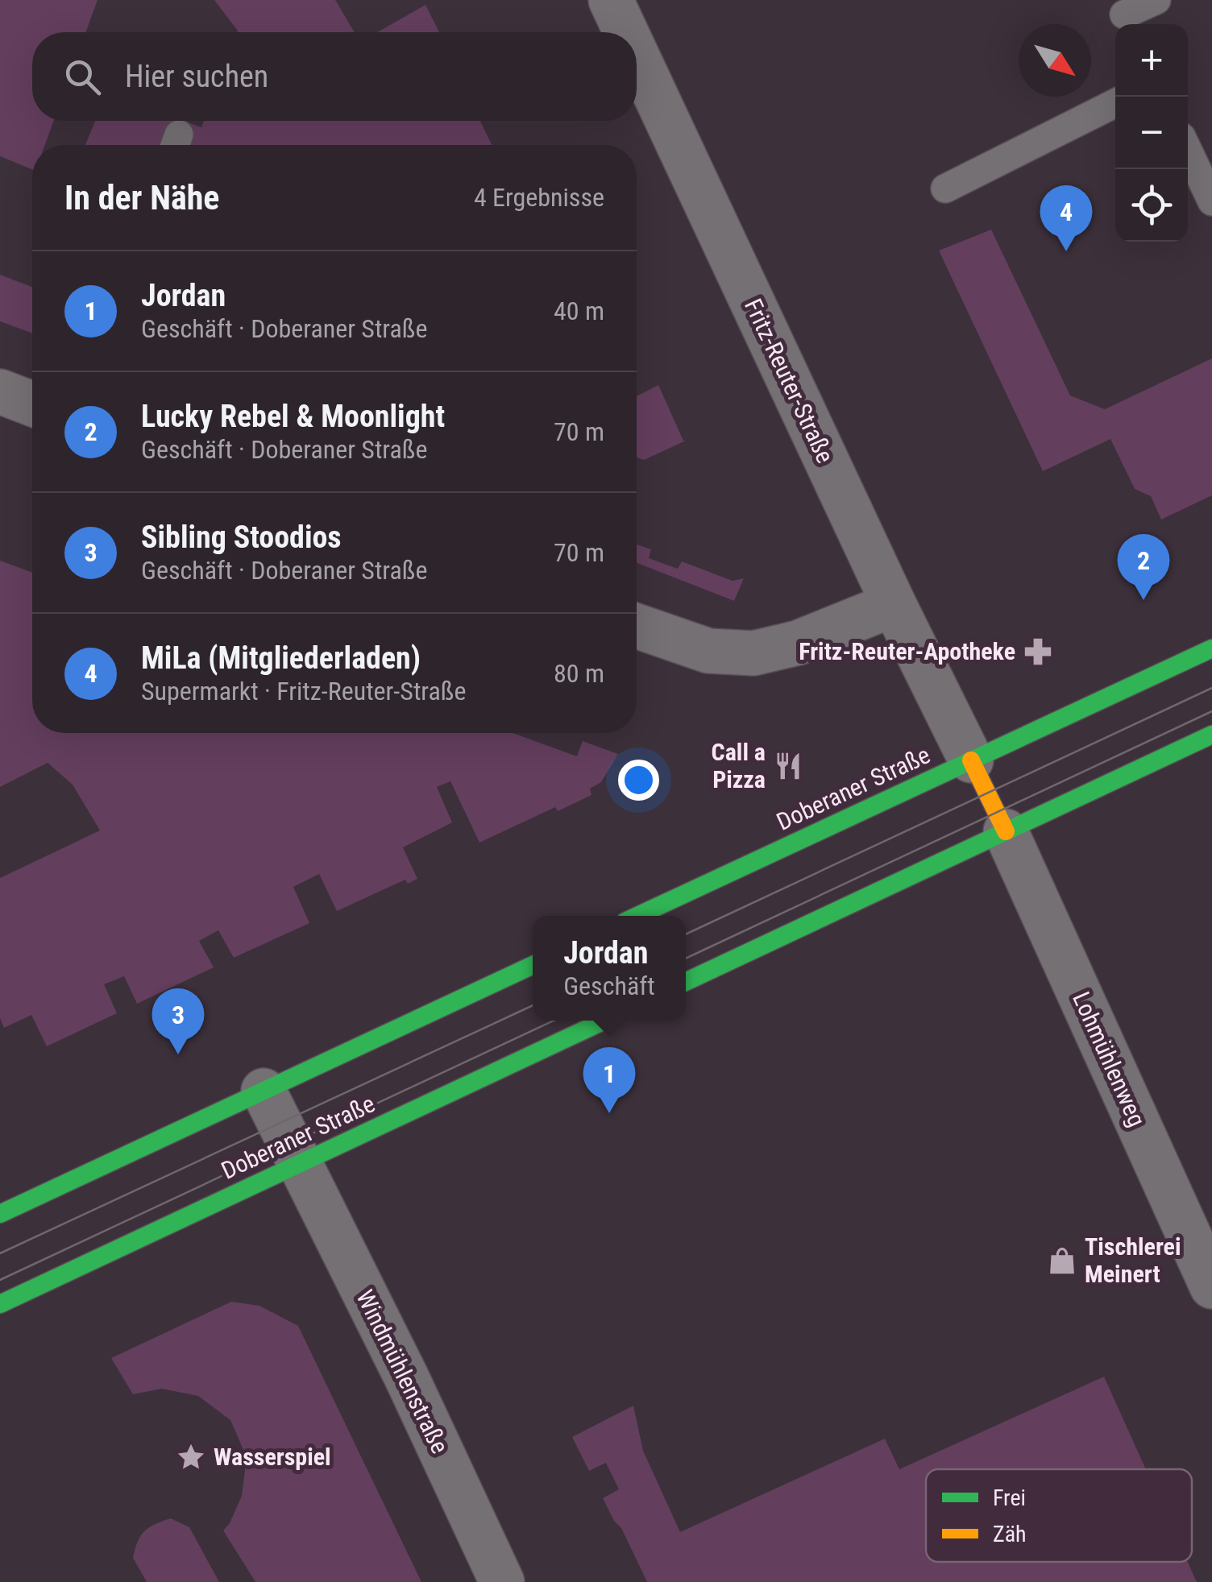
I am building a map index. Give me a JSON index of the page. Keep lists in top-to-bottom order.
{
  "streets": {
    "street": [
      "Fritz-Reuter-Straße",
      "Doberaner Straße",
      "Lohmühlenweg",
      "Windmühlenstraße"
    ]
  },
  "crossings": [
    ["Fritz-Reuter-Straße", "Doberaner Straße"],
    ["Doberaner Straße", "Windmühlenstraße"]
  ],
  "places": {
    "pharmacy": ["Fritz-Reuter-Apotheke"],
    "restaurant": ["Call a Pizza"],
    "shop": ["Tischlerei Meinert"],
    "place": ["Wasserspiel"]
  },
  "legend": ["Frei", "Zäh"],
  "north": "bottom right",
  "page": {
    "map_buttons": ["+", "−"],
    "search": "Hier suchen",
    "heading": ["In der Nähe", "4 Ergebnisse"],
    "pins": [
      "4",
      "2",
      "3",
      "1"
    ],
    "list": [
      {
        "mark": "1",
        "name": "Jordan",
        "note": "Geschäft · Doberaner Straße",
        "value": "40 m"
      },
      {
        "mark": "2",
        "name": "Lucky Rebel & Moonlight",
        "note": "Geschäft · Doberaner Straße",
        "value": "70 m"
      },
      {
        "mark": "3",
        "name": "Sibling Stoodios",
        "note": "Geschäft · Doberaner Straße",
        "value": "70 m"
      },
      {
        "mark": "4",
        "name": "MiLa (Mitgliederladen)",
        "note": "Supermarkt · Fritz-Reuter-Straße",
        "value": "80 m"
      }
    ],
    "popup": ["Jordan", "Geschäft"]
  }
}
